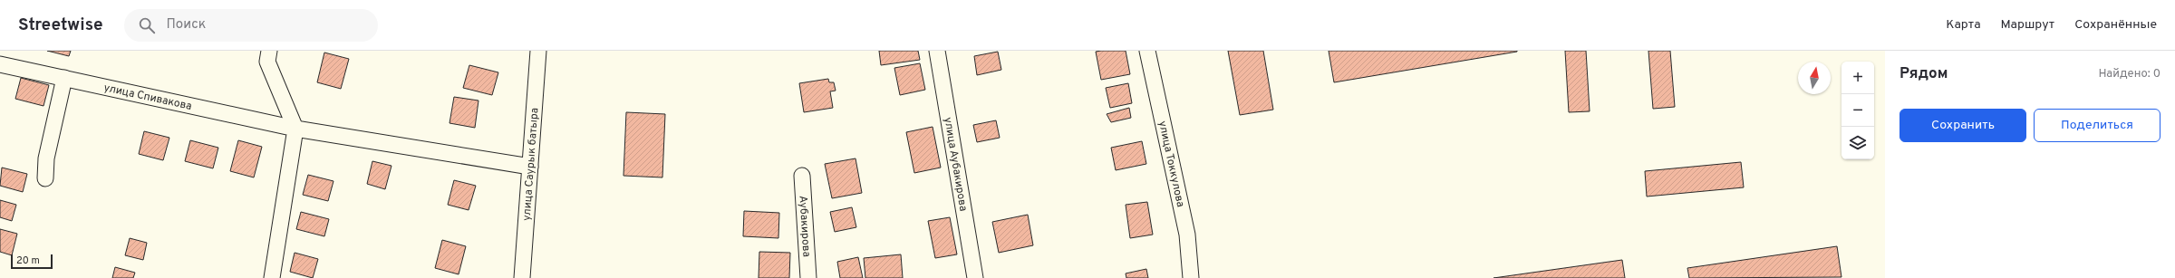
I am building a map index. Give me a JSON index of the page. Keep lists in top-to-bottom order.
{
  "streets": {
    "street": [
      "улица Спивакова",
      "улица Саурык батыра",
      "улица Токкулова",
      "улица Аубакирова",
      "Аубакирова"
    ]
  },
  "crossings": [
    ["улица Спивакова", "улица Саурык батыра"]
  ],
  "scale_bar": "20 m",
  "north": "top",
  "page": {
    "header": "Streetwise",
    "search": "Поиск",
    "nav": ["Карта", "Маршрут", "Сохранённые"],
    "heading": ["Рядом", "Найдено: 0"],
    "map_buttons": ["+", "−"],
    "buttons": ["Сохранить", "Поделиться"],
    "scale": "20 m"
  }
}
